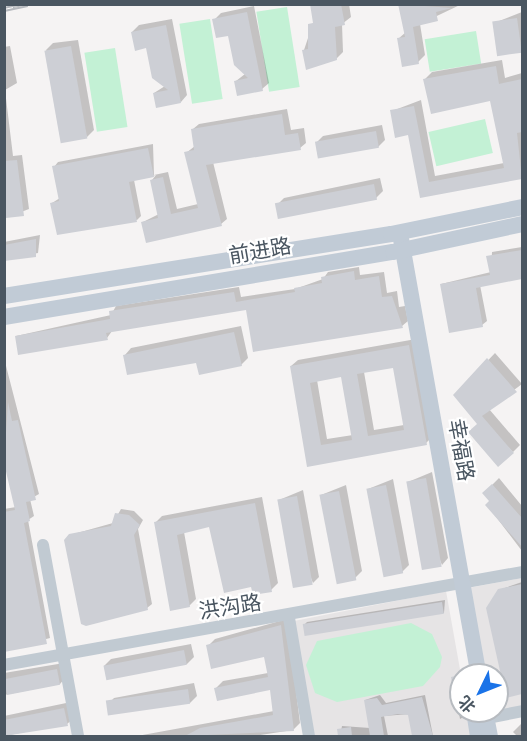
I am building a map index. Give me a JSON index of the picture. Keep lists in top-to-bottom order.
{
  "streets": {
    "main road": ["前进路", "幸福路"],
    "street": ["洪沟路"]
  },
  "crossings": [
    ["前进路", "幸福路"],
    ["幸福路", "洪沟路"]
  ],
  "north": "bottom left"
}
